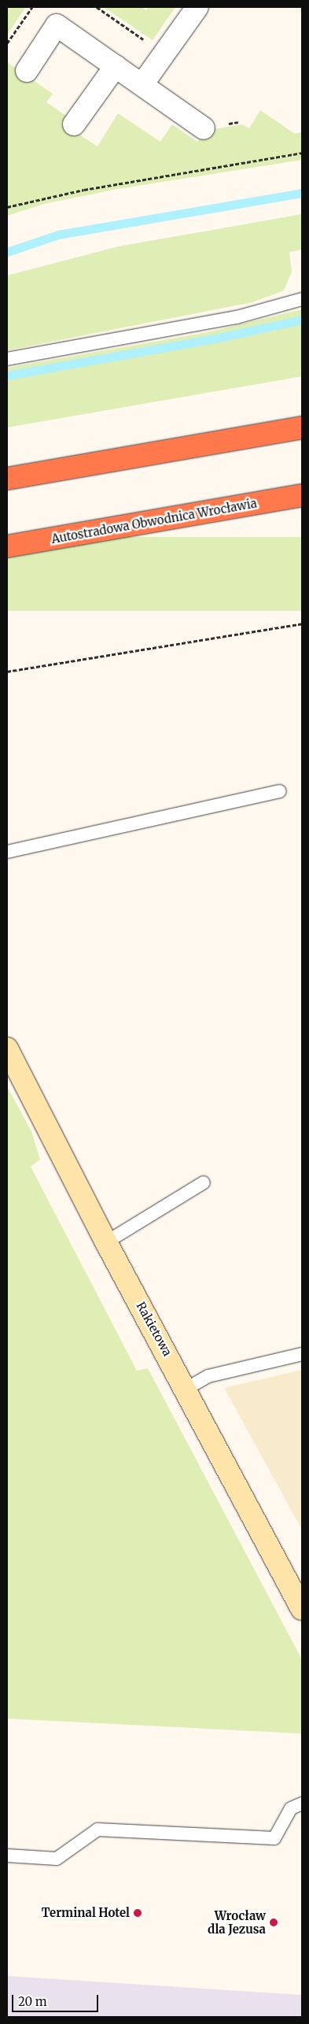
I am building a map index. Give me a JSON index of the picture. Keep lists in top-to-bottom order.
{
  "streets": {
    "highway": ["Autostradowa Obwodnica Wrocławia"],
    "street": ["Rakietowa"]
  },
  "places": ["Terminal Hotel", "Wrocław dla Jezusa"],
  "scale_bar": "20 m"
}
